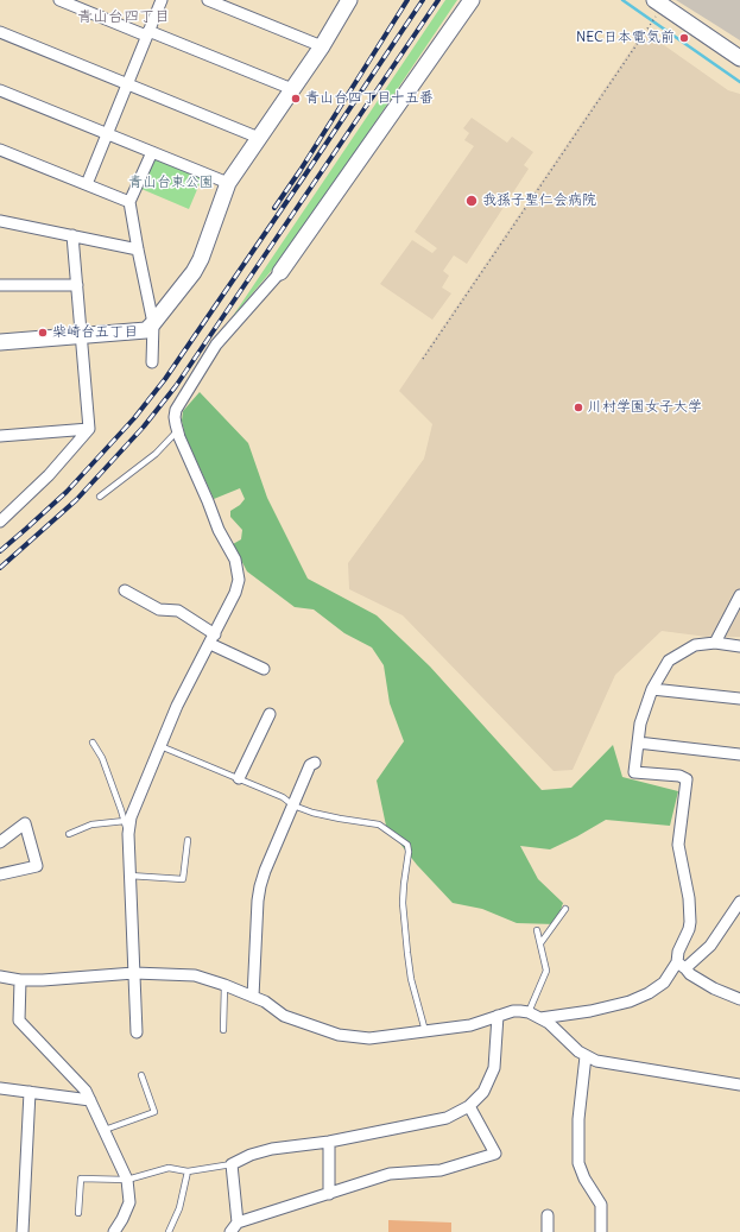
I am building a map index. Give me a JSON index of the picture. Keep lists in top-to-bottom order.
{
  "districts": ["青山台四丁目"],
  "parks": ["青山台東公園"],
  "places": [
    "NEC日本電気前",
    "青山台四丁目十五番",
    "我孫子聖仁会病院",
    "柴崎台五丁目",
    "川村学園女子大学"
  ]
}
